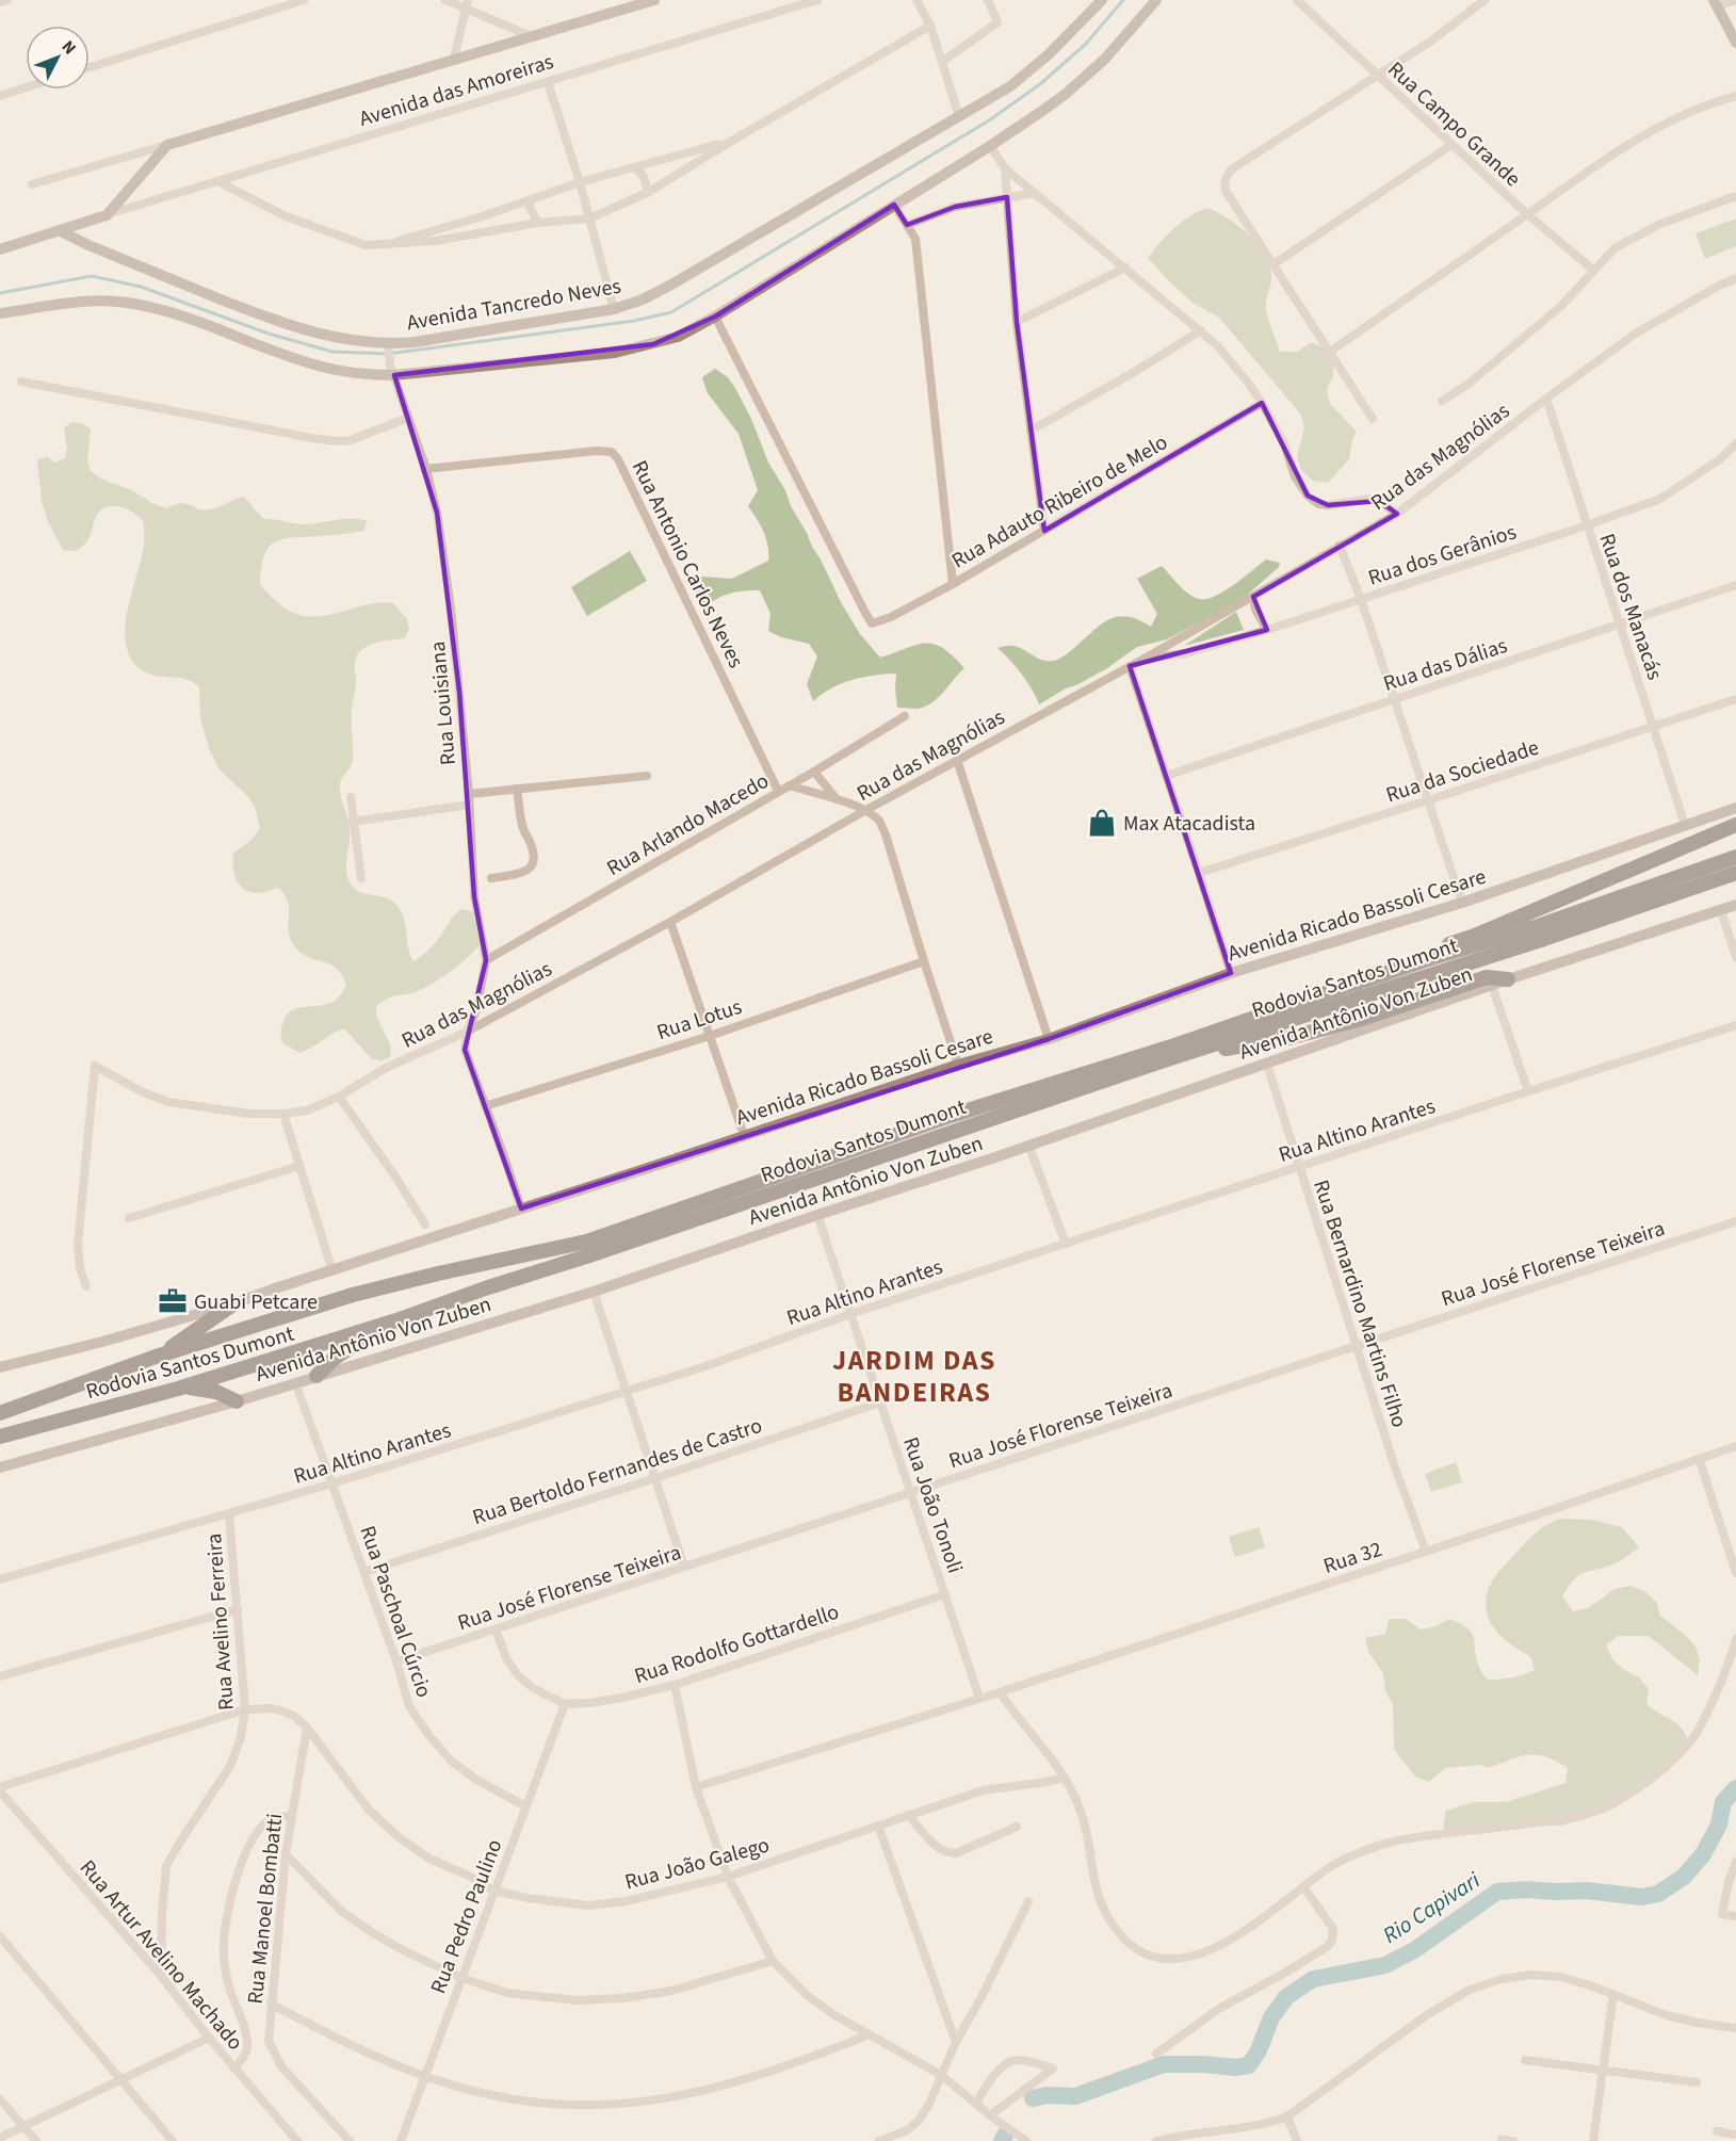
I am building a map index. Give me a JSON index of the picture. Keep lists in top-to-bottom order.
{
  "streets": {
    "highway": ["Rodovia Santos Dumont"],
    "street": [
      "Avenida das Amoreiras",
      "Rua Campo Grande",
      "Avenida Tancredo Neves",
      "Rua das Magnólias",
      "Rua Adauto Ribeiro de Melo",
      "Rua dos Gerânios",
      "Rua Antonio Carlos Neves",
      "Rua dos Manacás",
      "Rua das Dálias",
      "Rua Louisiana",
      "Rua da Sociedade",
      "Rua Arlando Macedo",
      "Avenida Ricado Bassoli Cesare",
      "Avenida Antônio Von Zuben",
      "Rua Lotus",
      "Rua Altino Arantes",
      "Rua José Florense Teixeira",
      "Rua Bernardino Martins Filho",
      "Rua Bertoldo Fernandes de Castro",
      "Rua João Tonoli",
      "Rua 32",
      "Rua Paschoal Cúrcio",
      "Rua Avelino Ferreira",
      "Rua Rodolfo Gottardello",
      "Rua João Galego",
      "Rua Manoel Bombatti",
      "Rua Pedro Paulino",
      "Rua Artur Avelino Machado"
    ]
  },
  "crossings": [
    ["Avenida das Amoreiras", "Avenida Tancredo Neves"],
    ["Avenida Tancredo Neves", "Rua Louisiana"],
    ["Rua das Magnólias", "Rua dos Gerânios"],
    ["Rua das Magnólias", "Rua dos Manacás"],
    ["Rua das Magnólias", "Rua Louisiana"],
    ["Rua dos Gerânios", "Rua dos Manacás"],
    ["Rua Antonio Carlos Neves", "Rua Louisiana"],
    ["Rua Antonio Carlos Neves", "Rua Arlando Macedo"],
    ["Rua dos Manacás", "Rua das Dálias"],
    ["Rua dos Manacás", "Rua da Sociedade"],
    ["Rua dos Manacás", "Avenida Ricado Bassoli Cesare"],
    ["Rua Louisiana", "Rua Arlando Macedo"],
    ["Avenida Antônio Von Zuben", "Rua Bernardino Martins Filho"],
    ["Avenida Antônio Von Zuben", "Rua João Tonoli"],
    ["Avenida Antônio Von Zuben", "Rua Paschoal Cúrcio"],
    ["Rua Altino Arantes", "Rua Bernardino Martins Filho"],
    ["Rua Altino Arantes", "Rua João Tonoli"],
    ["Rua Altino Arantes", "Rua Paschoal Cúrcio"],
    ["Rua Altino Arantes", "Rua Avelino Ferreira"],
    ["Rua José Florense Teixeira", "Rua Bernardino Martins Filho"],
    ["Rua José Florense Teixeira", "Rua João Tonoli"],
    ["Rua José Florense Teixeira", "Rua Paschoal Cúrcio"],
    ["Rua Bernardino Martins Filho", "Rua 32"],
    ["Rua Bertoldo Fernandes de Castro", "Rua João Tonoli"],
    ["Rua Bertoldo Fernandes de Castro", "Rua Paschoal Cúrcio"],
    ["Rua João Tonoli", "Rua 32"],
    ["Rua João Tonoli", "Rua Rodolfo Gottardello"],
    ["Rua Paschoal Cúrcio", "Rua Pedro Paulino"],
    ["Rua Avelino Ferreira", "Rua João Galego"],
    ["Rua Avelino Ferreira", "Rua Artur Avelino Machado"],
    ["Rua Rodolfo Gottardello", "Rua Pedro Paulino"],
    ["Rua João Galego", "Rua Manoel Bombatti"],
    ["Rua João Galego", "Rua Pedro Paulino"],
    ["Rua João Galego", "Rua Artur Avelino Machado"]
  ],
  "districts": ["JARDIM DAS BANDEIRAS"],
  "water": ["Rio Capivari"],
  "places": {
    "shop": ["Max Atacadista"],
    "office": ["Guabi Petcare"]
  },
  "north": "top right"
}
